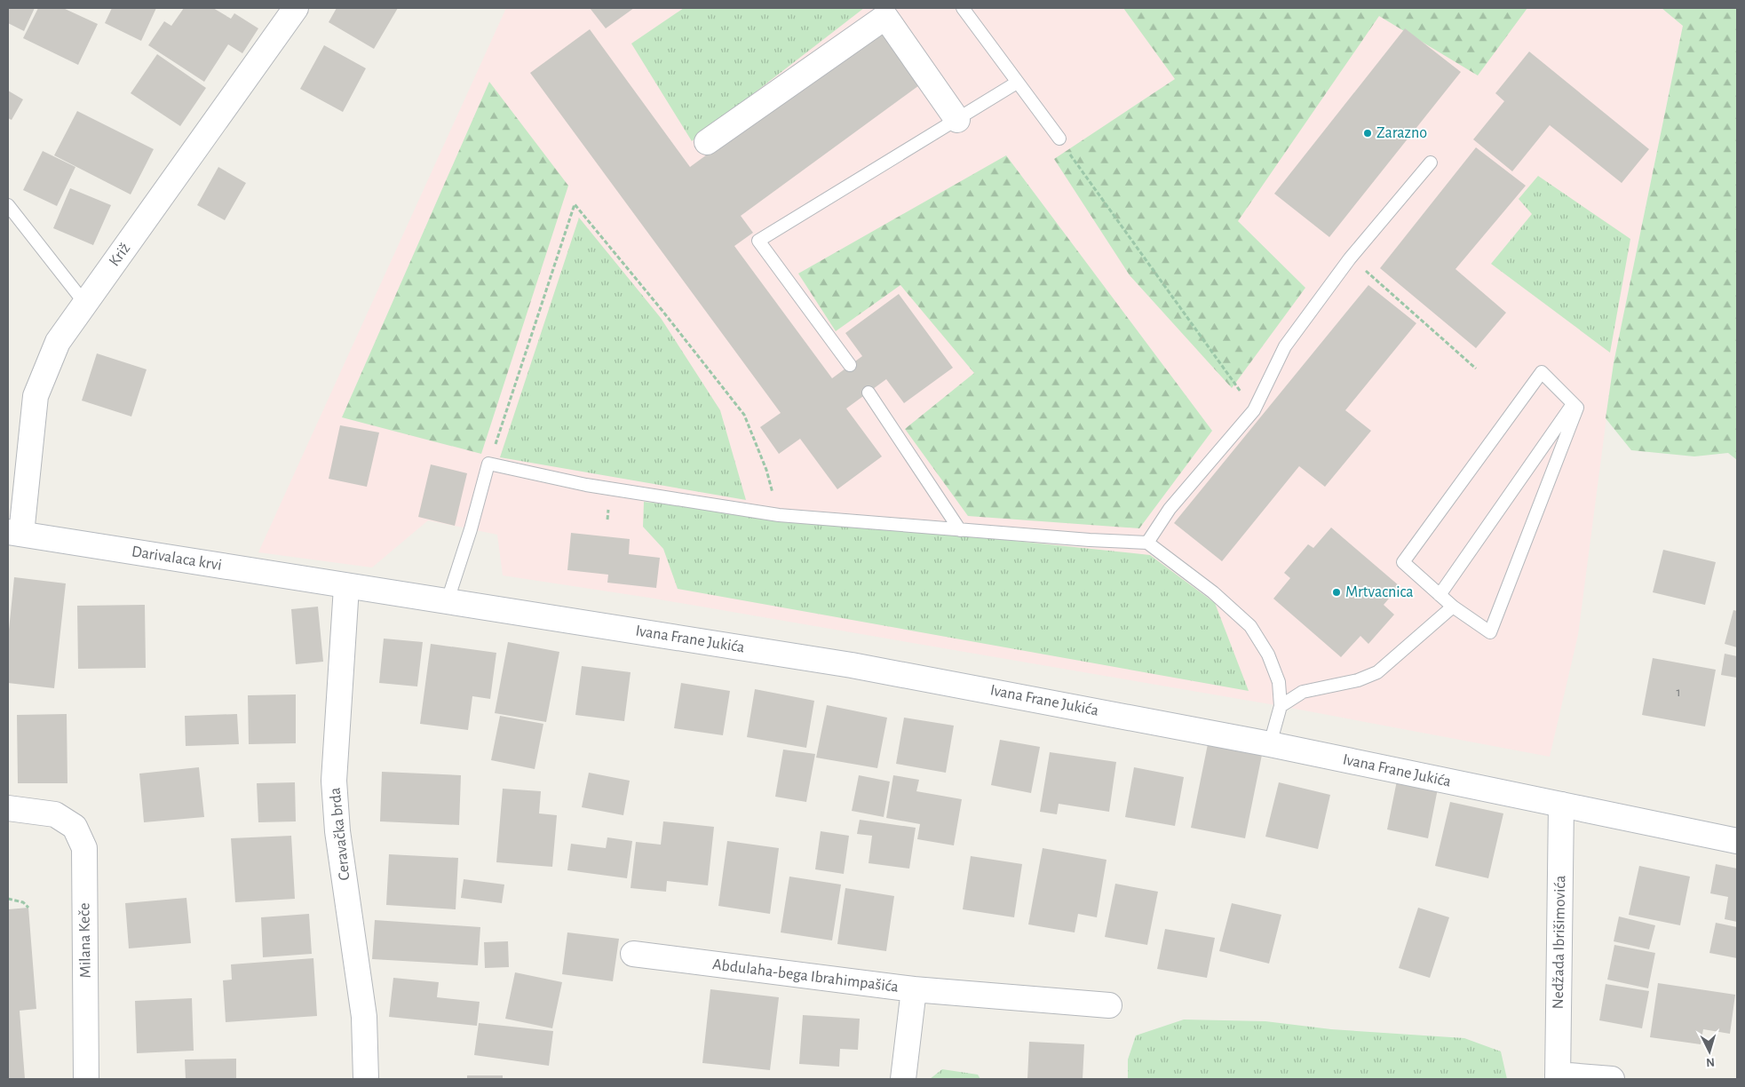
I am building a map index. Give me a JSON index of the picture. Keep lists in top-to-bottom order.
{
  "streets": {
    "street": [
      "Križ",
      "Darivalaca krvi",
      "Ivana Frane Jukića",
      "Ceravačka brda",
      "Milana Keče",
      "Nedžada Ibrišimovića",
      "Abdulaha-bega Ibrahimpašića"
    ]
  },
  "crossings": [
    ["Križ", "Darivalaca krvi"],
    ["Darivalaca krvi", "Ivana Frane Jukića"],
    ["Darivalaca krvi", "Ceravačka brda"],
    ["Ivana Frane Jukića", "Ceravačka brda"],
    ["Ivana Frane Jukića", "Nedžada Ibrišimovića"]
  ],
  "places": ["Zarazno", "Mrtvacnica"],
  "house_numbers": ["1"],
  "north": "bottom"
}
